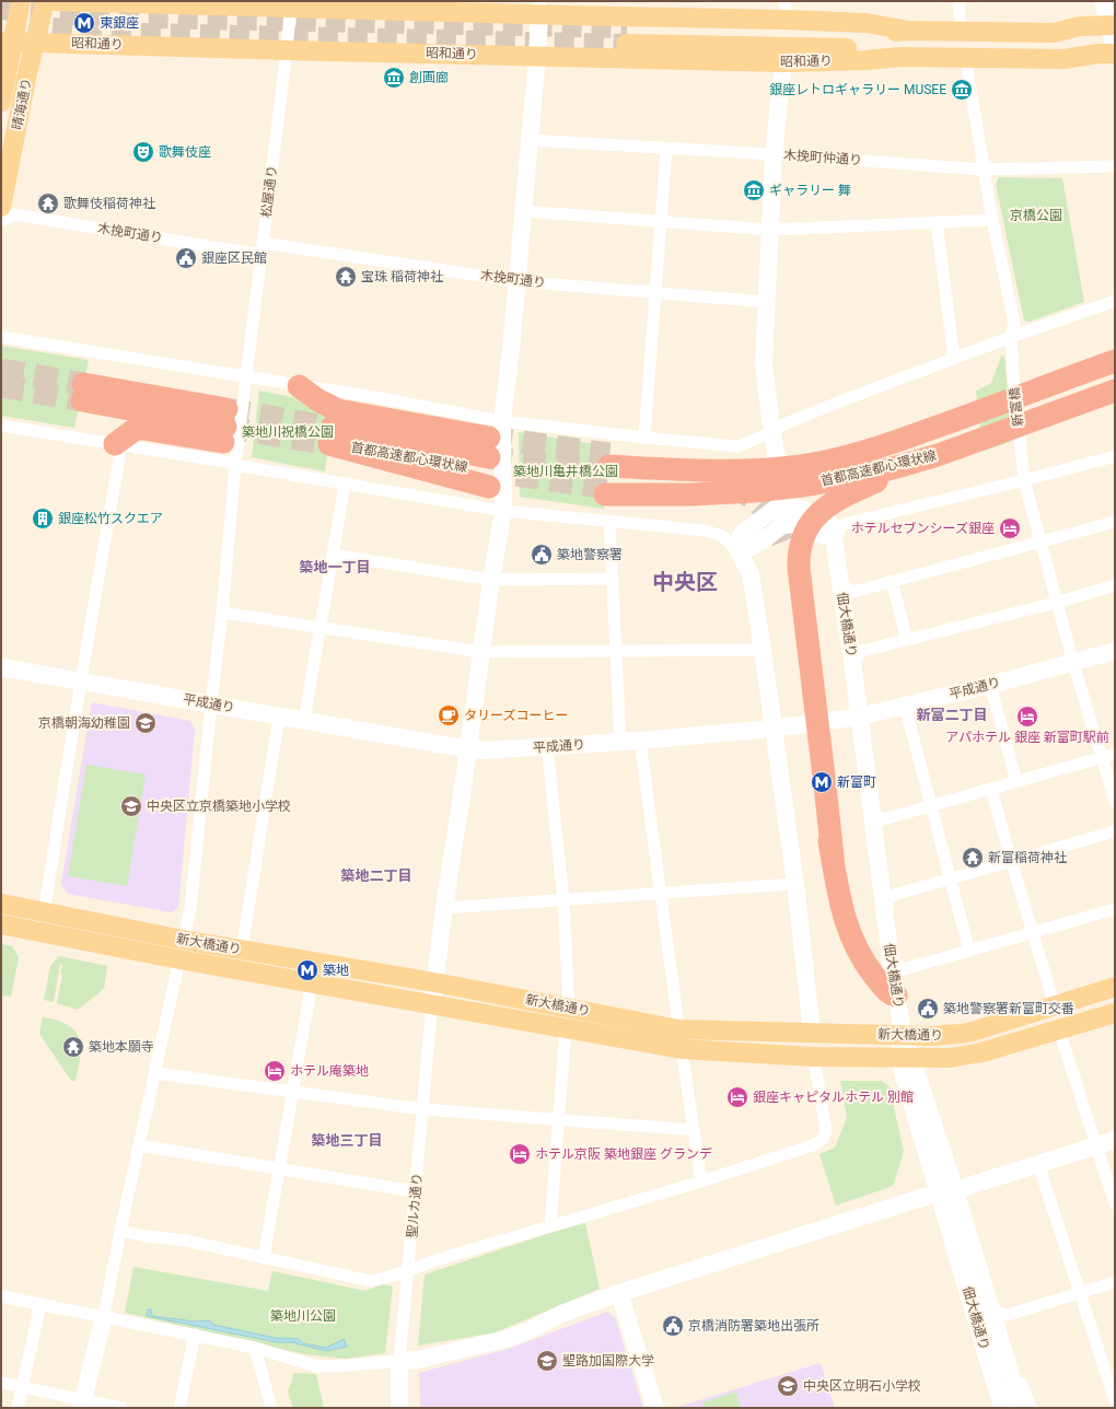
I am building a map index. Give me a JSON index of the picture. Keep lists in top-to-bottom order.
{
  "streets": {
    "highway": ["首都高速都心環状線"],
    "main road": ["昭和通り", "晴海通り", "新大橋通り"],
    "street": [
      "木挽町仲通り",
      "松屋通り",
      "木挽町通り",
      "新富橋",
      "佃大橋通り",
      "平成通り",
      "聖ルカ通り"
    ]
  },
  "crossings": [
    ["昭和通り", "晴海通り"],
    ["昭和通り", "松屋通り"],
    ["昭和通り", "新富橋"],
    ["木挽町仲通り", "新富橋"],
    ["松屋通り", "木挽町通り"],
    ["松屋通り", "平成通り"],
    ["松屋通り", "新大橋通り"],
    ["新富橋", "平成通り"],
    ["佃大橋通り", "平成通り"],
    ["佃大橋通り", "新大橋通り"],
    ["新大橋通り", "聖ルカ通り"]
  ],
  "districts": [
    "築地一丁目",
    "中央区",
    "新富二丁目",
    "築地二丁目",
    "築地三丁目"
  ],
  "parks": [
    "京橋公園",
    "築地川祝橋公園",
    "築地川亀井橋公園",
    "築地川公園"
  ],
  "places": {
    "metro station": ["東銀座", "新富町", "築地"],
    "museum": ["創画廊", "銀座レトロギャラリー MUSEE", "ギャラリー 舞"],
    "theatre": ["歌舞伎座"],
    "temple": [
      "歌舞伎稲荷神社",
      "宝珠 稲荷神社",
      "新富稲荷神社",
      "築地本願寺"
    ],
    "public building": [
      "銀座区民館",
      "築地警察署",
      "築地警察署新富町交番",
      "京橋消防署築地出張所"
    ],
    "building": ["銀座松竹スクエア"],
    "hotel": [
      "ホテルセブンシーズ銀座",
      "アパホテル 銀座 新富町駅前",
      "ホテル庵築地",
      "銀座キャピタルホテル 別館",
      "ホテル京阪 築地銀座 グランデ"
    ],
    "cafe": ["タリーズコーヒー"],
    "school or university": [
      "京橋朝海幼稚園",
      "中央区立京橋築地小学校",
      "聖路加国際大学",
      "中央区立明石小学校"
    ]
  }
}
